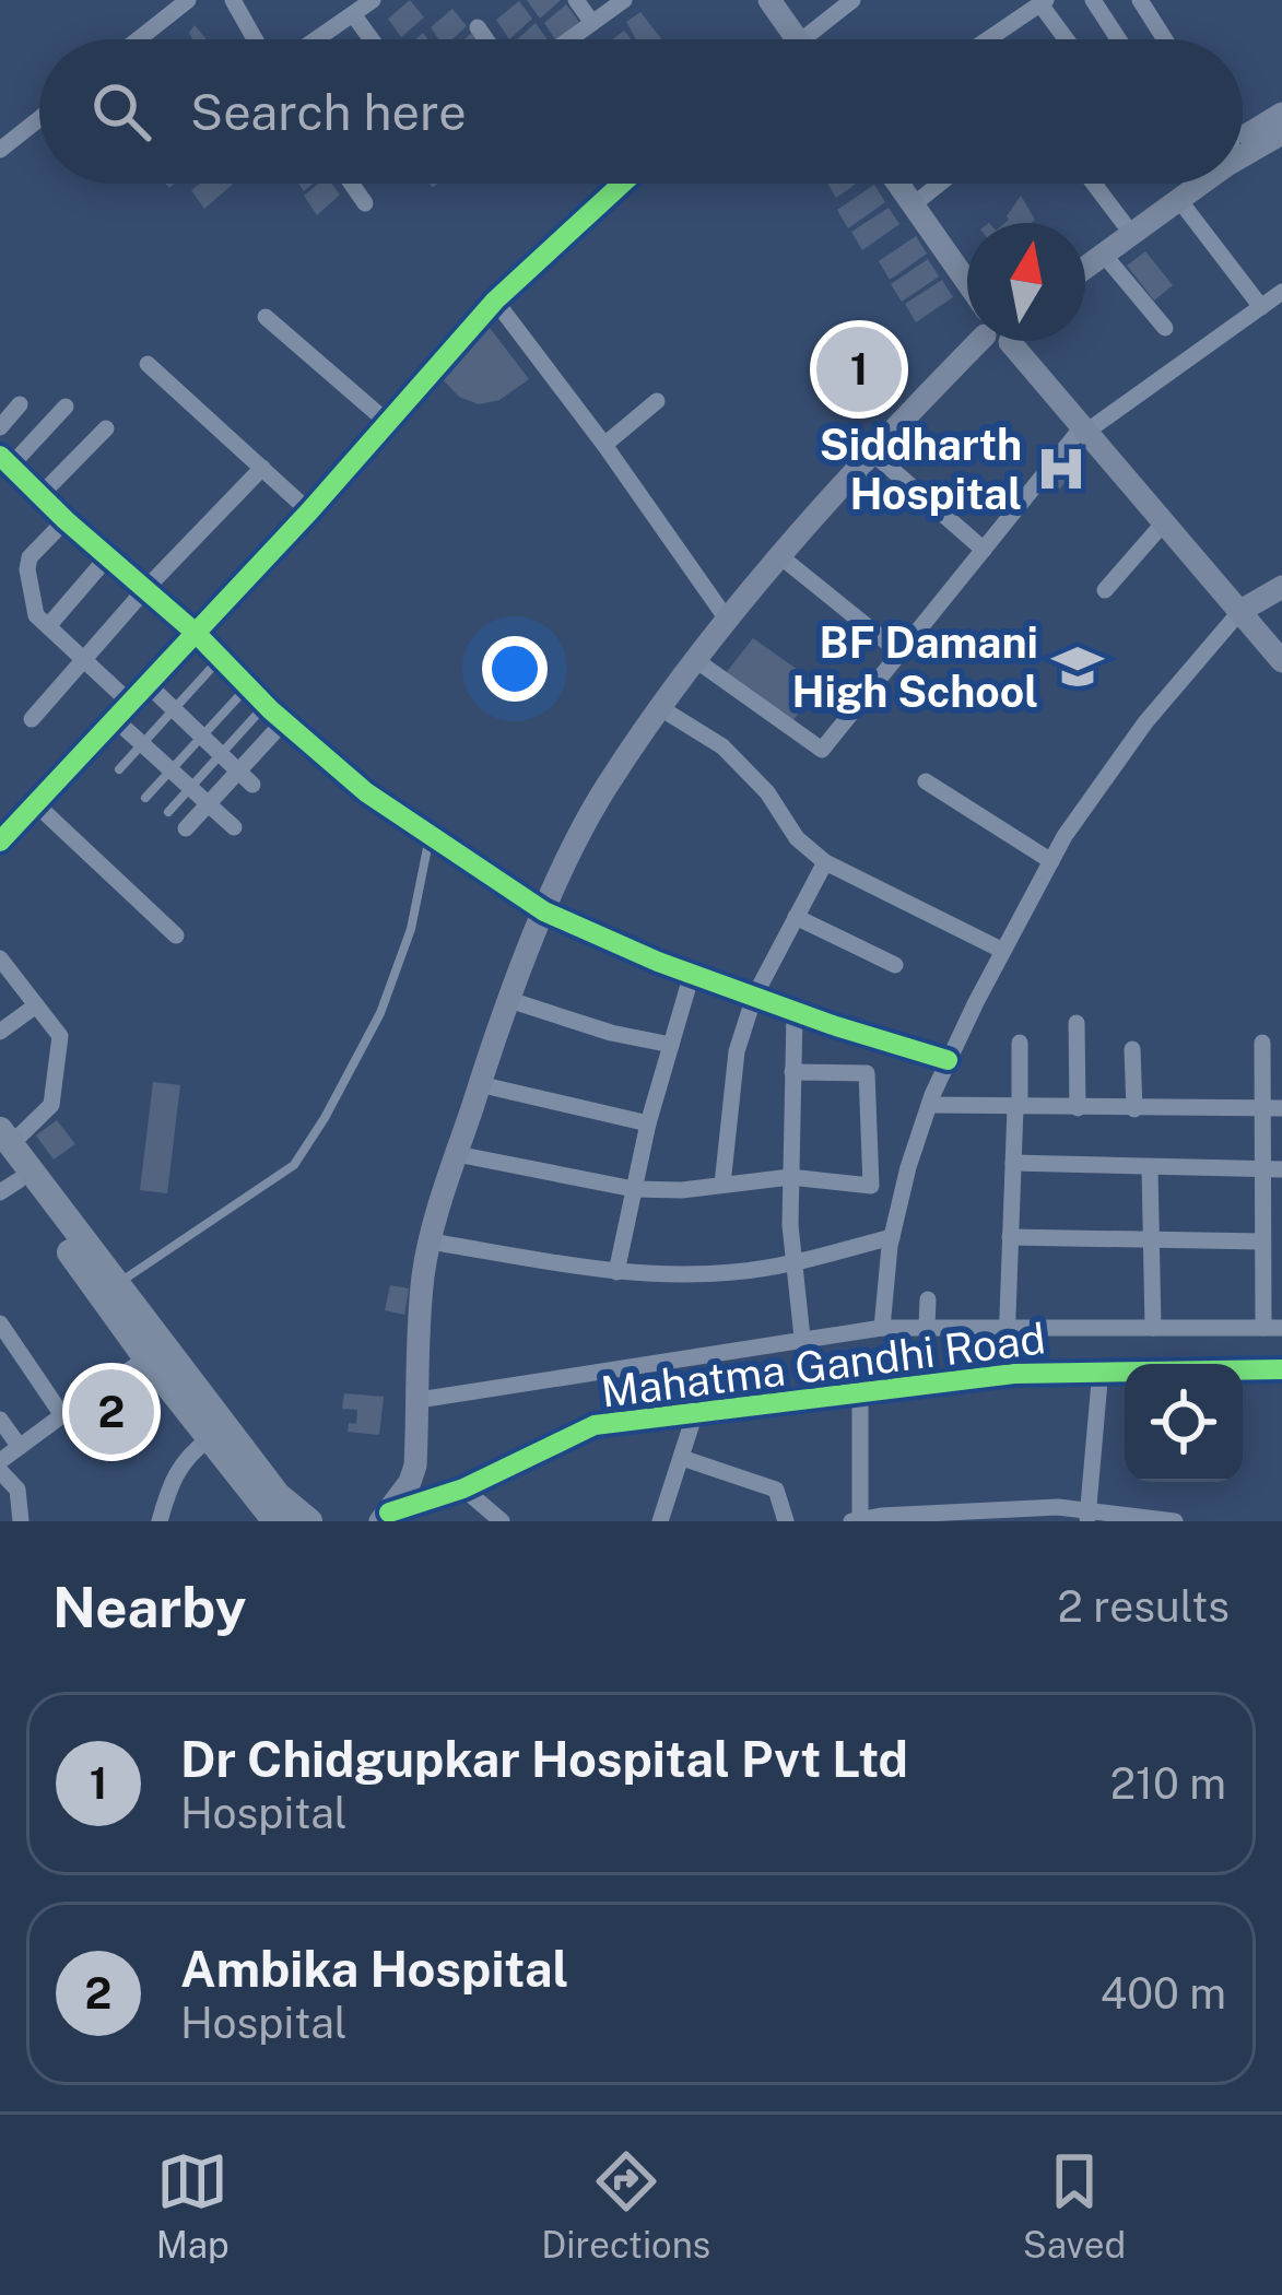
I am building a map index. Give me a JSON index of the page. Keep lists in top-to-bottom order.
{
  "streets": {
    "main road": ["Mahatma Gandhi Road"]
  },
  "places": {
    "hospital": ["Siddharth Hospital"],
    "school or university": ["BF Damani High School"]
  },
  "north": "top",
  "page": {
    "search": "Search here",
    "pins": ["1", "2"],
    "heading": ["Nearby", "2 results"],
    "list": [
      {
        "mark": "1",
        "name": "Dr Chidgupkar Hospital Pvt Ltd",
        "note": "Hospital",
        "value": "210 m"
      },
      {
        "mark": "2",
        "name": "Ambika Hospital",
        "note": "Hospital",
        "value": "400 m"
      }
    ],
    "nav": ["Map", "Directions", "Saved"]
  }
}
